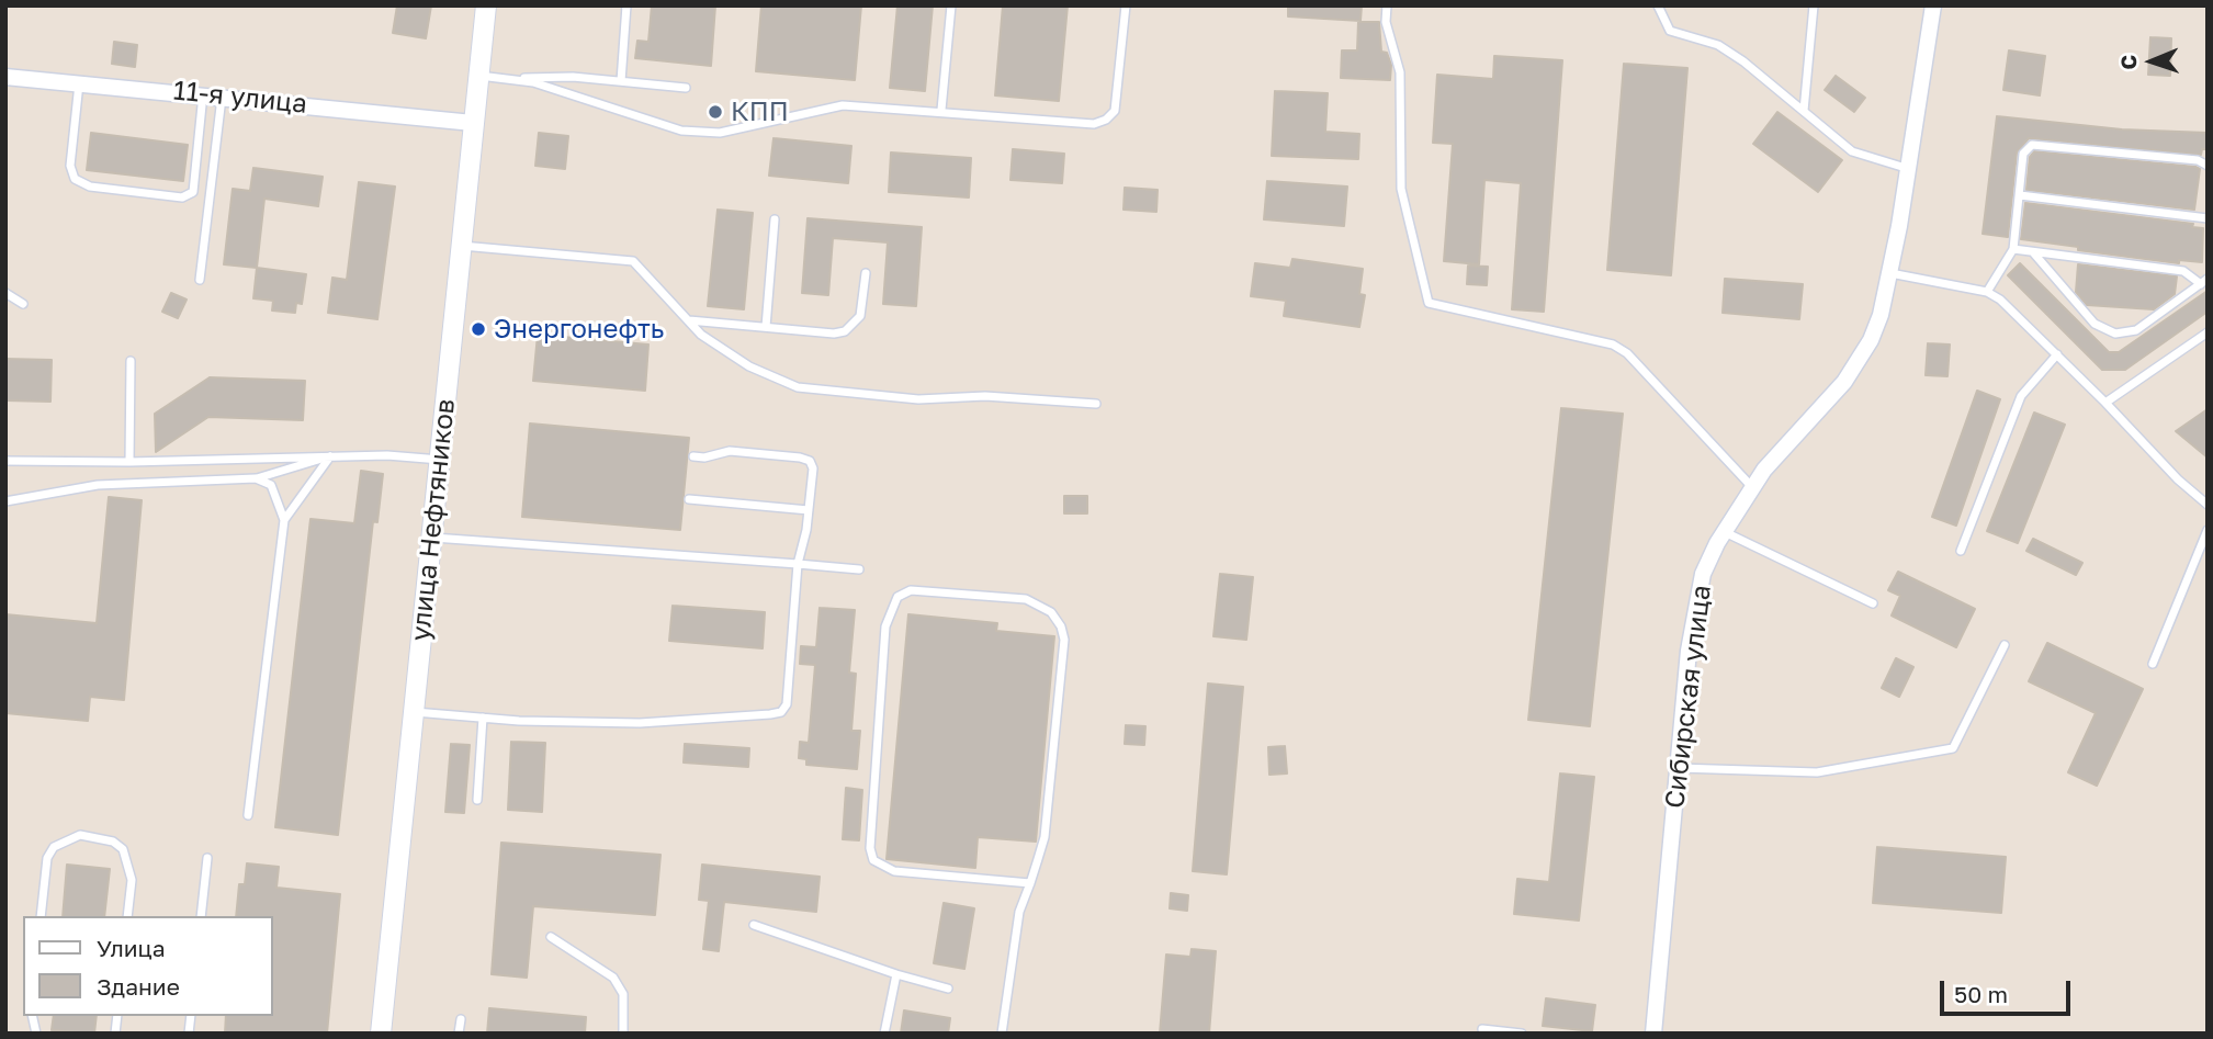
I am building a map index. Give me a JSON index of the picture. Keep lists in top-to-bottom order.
{
  "streets": {
    "street": ["11-я улица", "улица Нефтяников", "Сибирская улица"]
  },
  "crossings": [
    ["11-я улица", "улица Нефтяников"]
  ],
  "places": ["КПП", "Энергонефть"],
  "legend": ["Улица", "Здание"],
  "scale_bar": "50 m",
  "north": "left"
}
